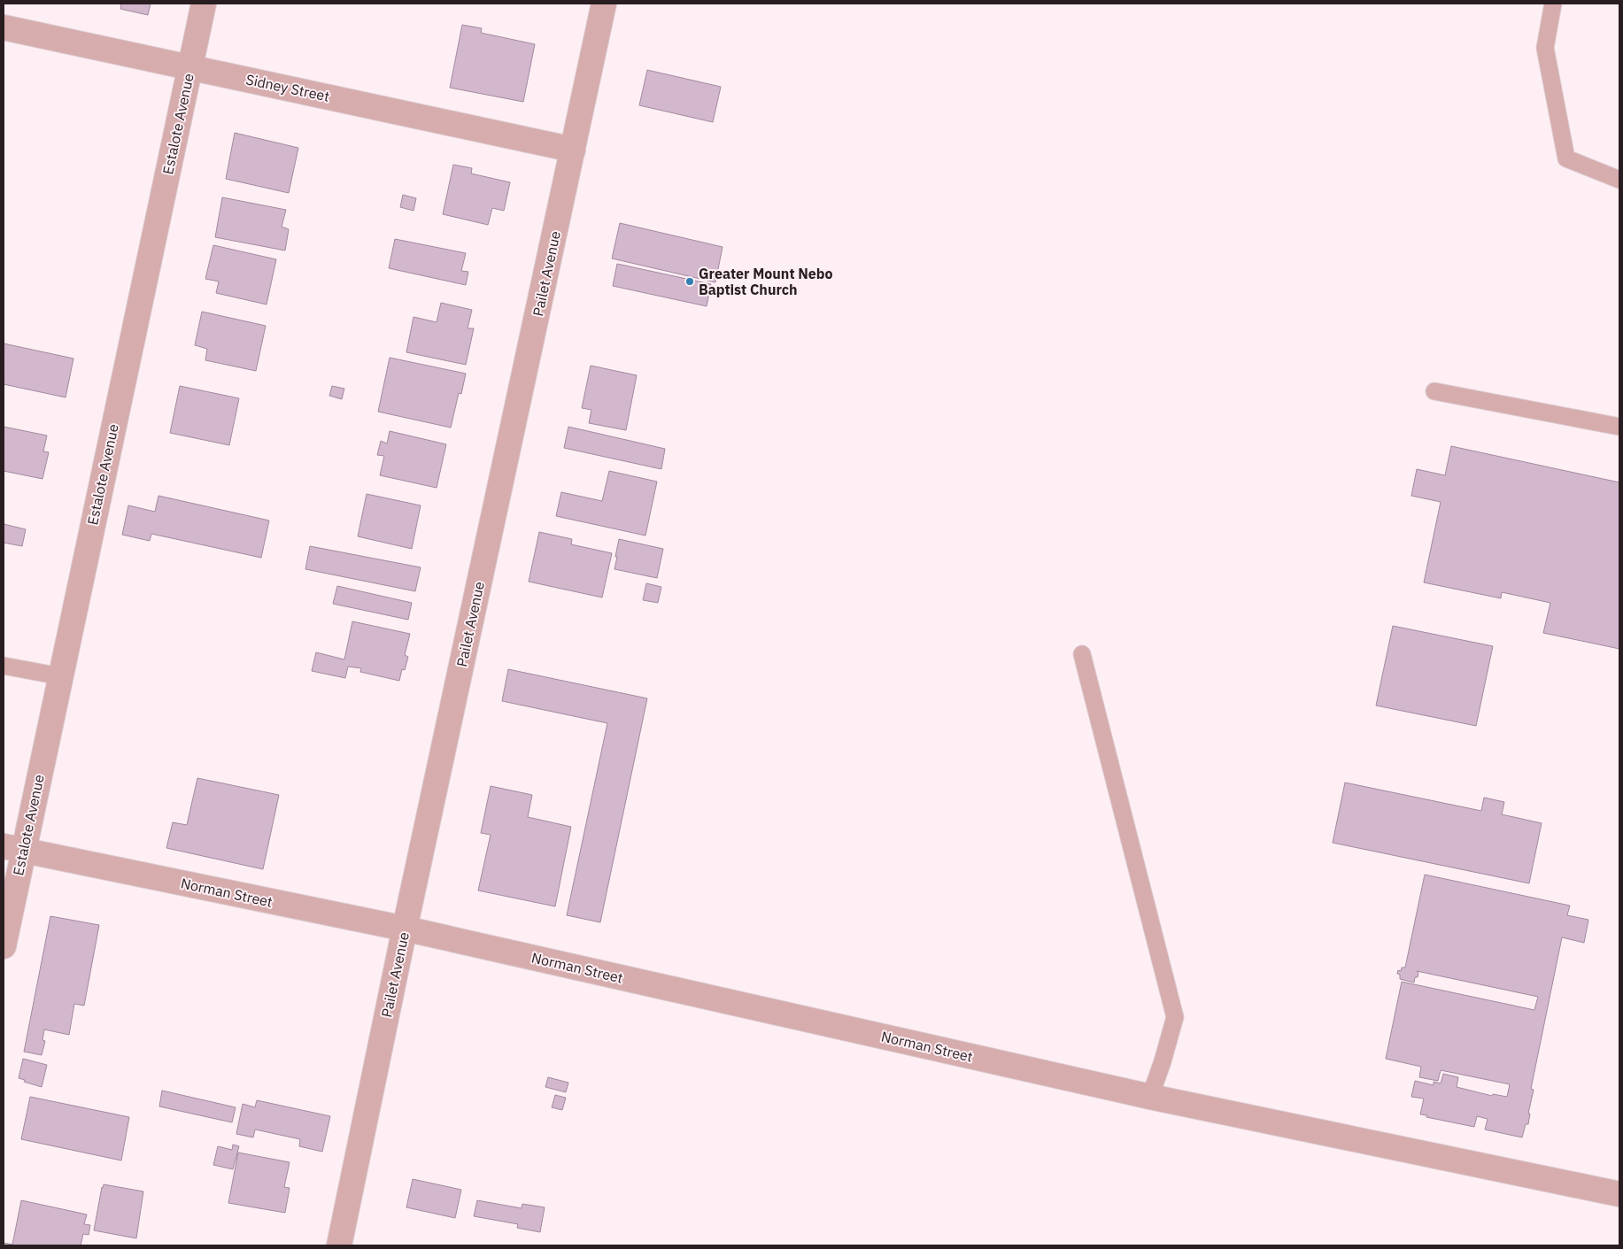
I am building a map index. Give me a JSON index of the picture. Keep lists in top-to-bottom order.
{
  "streets": {
    "street": [
      "Sidney Street",
      "Estalote Avenue",
      "Pailet Avenue",
      "Norman Street"
    ]
  },
  "crossings": [
    ["Sidney Street", "Estalote Avenue"],
    ["Sidney Street", "Pailet Avenue"],
    ["Estalote Avenue", "Norman Street"],
    ["Pailet Avenue", "Norman Street"]
  ],
  "places": ["Greater Mount Nebo Baptist Church"]
}
